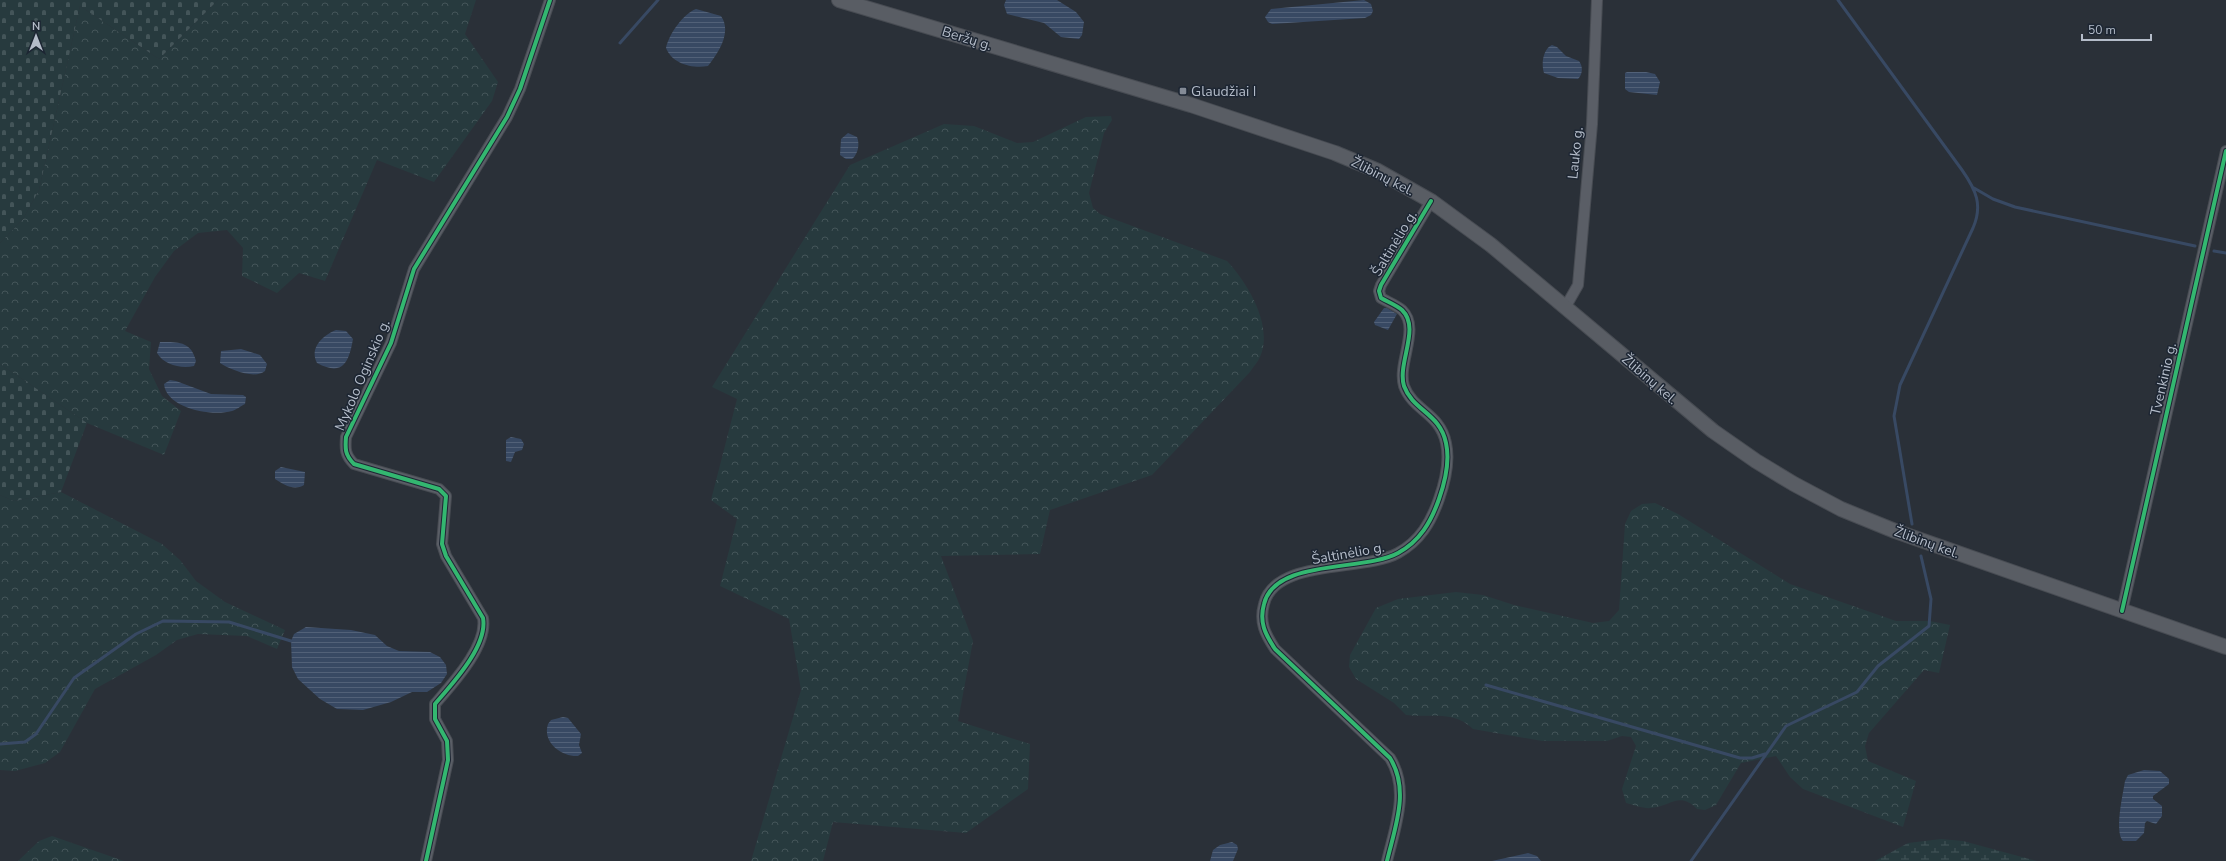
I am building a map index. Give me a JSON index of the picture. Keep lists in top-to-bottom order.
{
  "streets": {
    "main road": ["Beržų g.", "Žlibinų kel."],
    "street": [
      "Lauko g.",
      "Šaltinėlio g.",
      "Mykolo Oginskio g.",
      "Tvenkinio g."
    ]
  },
  "crossings": [
    ["Beržų g.", "Žlibinų kel."],
    ["Lauko g.", "Žlibinų kel."],
    ["Žlibinų kel.", "Šaltinėlio g."],
    ["Žlibinų kel.", "Tvenkinio g."]
  ],
  "places": {
    "transit": ["Glaudžiai I"]
  },
  "scale_bar": "50 m",
  "north": "top"
}
